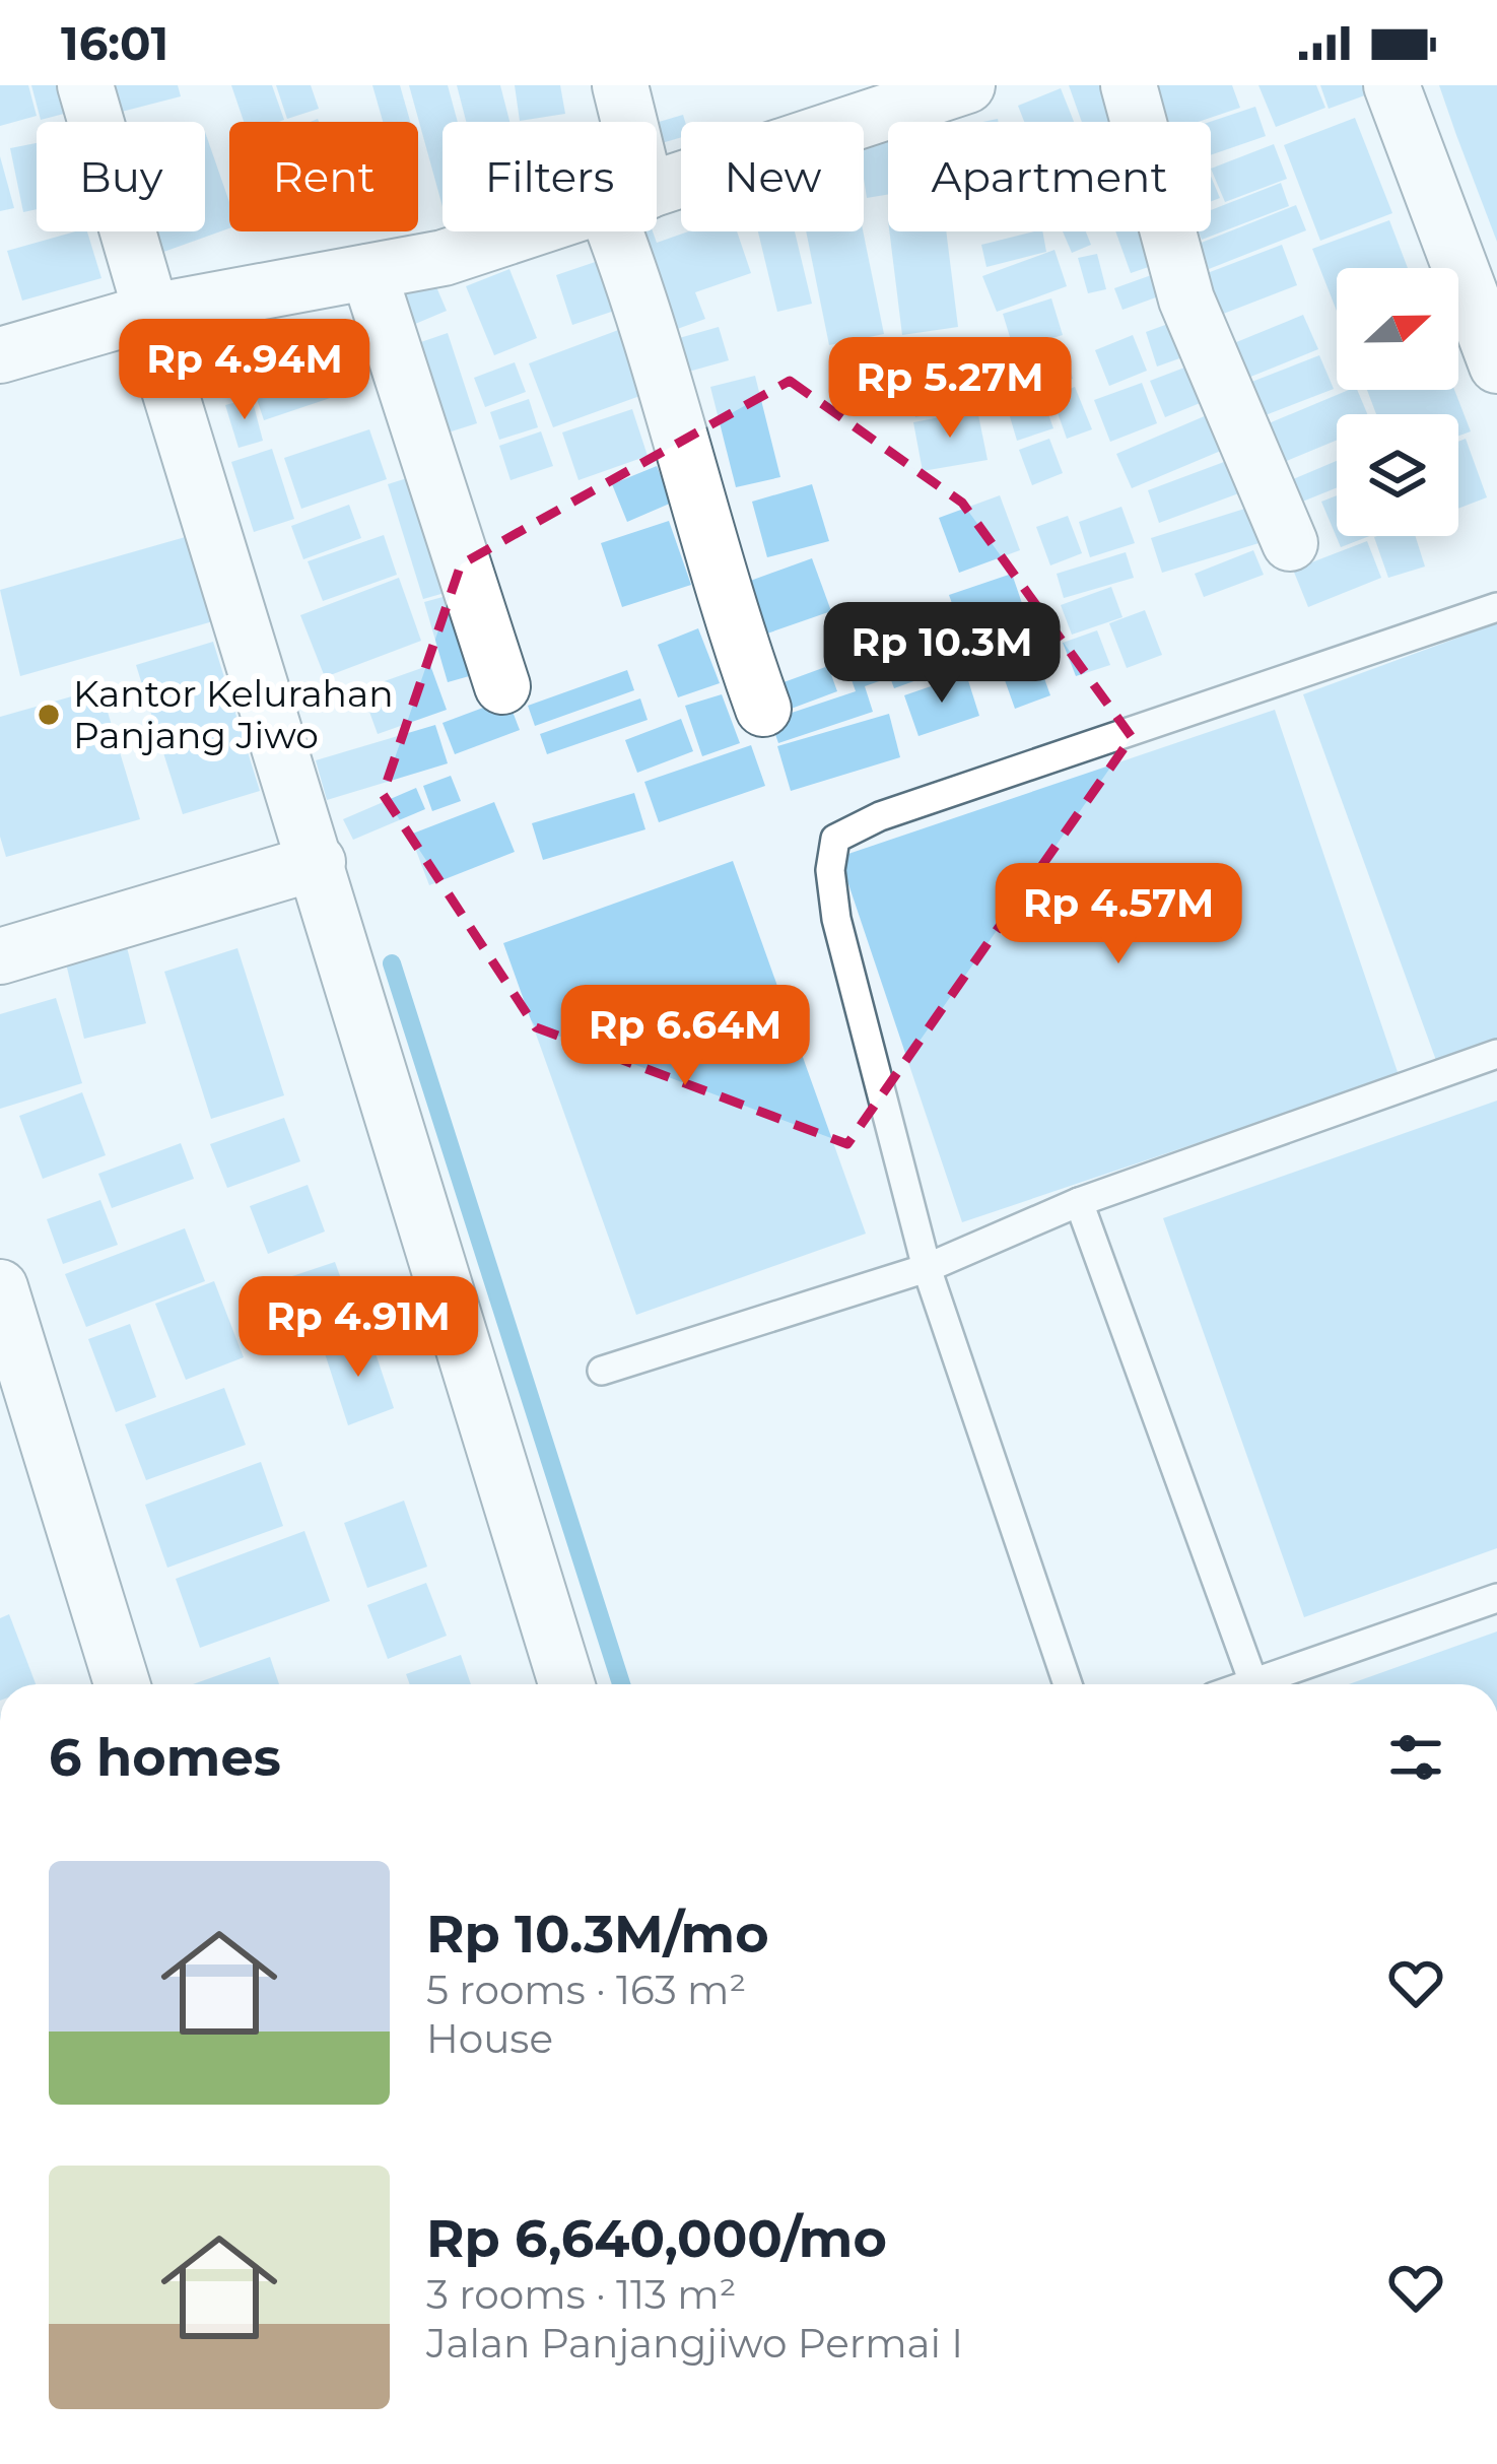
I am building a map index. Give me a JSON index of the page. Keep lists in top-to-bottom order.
{
  "places": ["Kantor Kelurahan Panjang Jiwo"],
  "north": "right",
  "page": {
    "status": "16:01",
    "chip": [
      "Buy",
      "Rent",
      "Filters",
      "New",
      "Apartment"
    ],
    "price": [
      "Rp 4.94M",
      "Rp 5.27M",
      "Rp 10.3M",
      "Rp 4.57M",
      "Rp 6.64M",
      "Rp 4.91M"
    ],
    "heading": "6 homes",
    "list": [
      {
        "name": "Rp 10.3M/mo",
        "note": "5 rooms · 163 m² · House"
      },
      {
        "name": "Rp 6,640,000/mo",
        "note": "3 rooms · 113 m² · Jalan Panjangjiwo Permai I"
      }
    ]
  }
}
